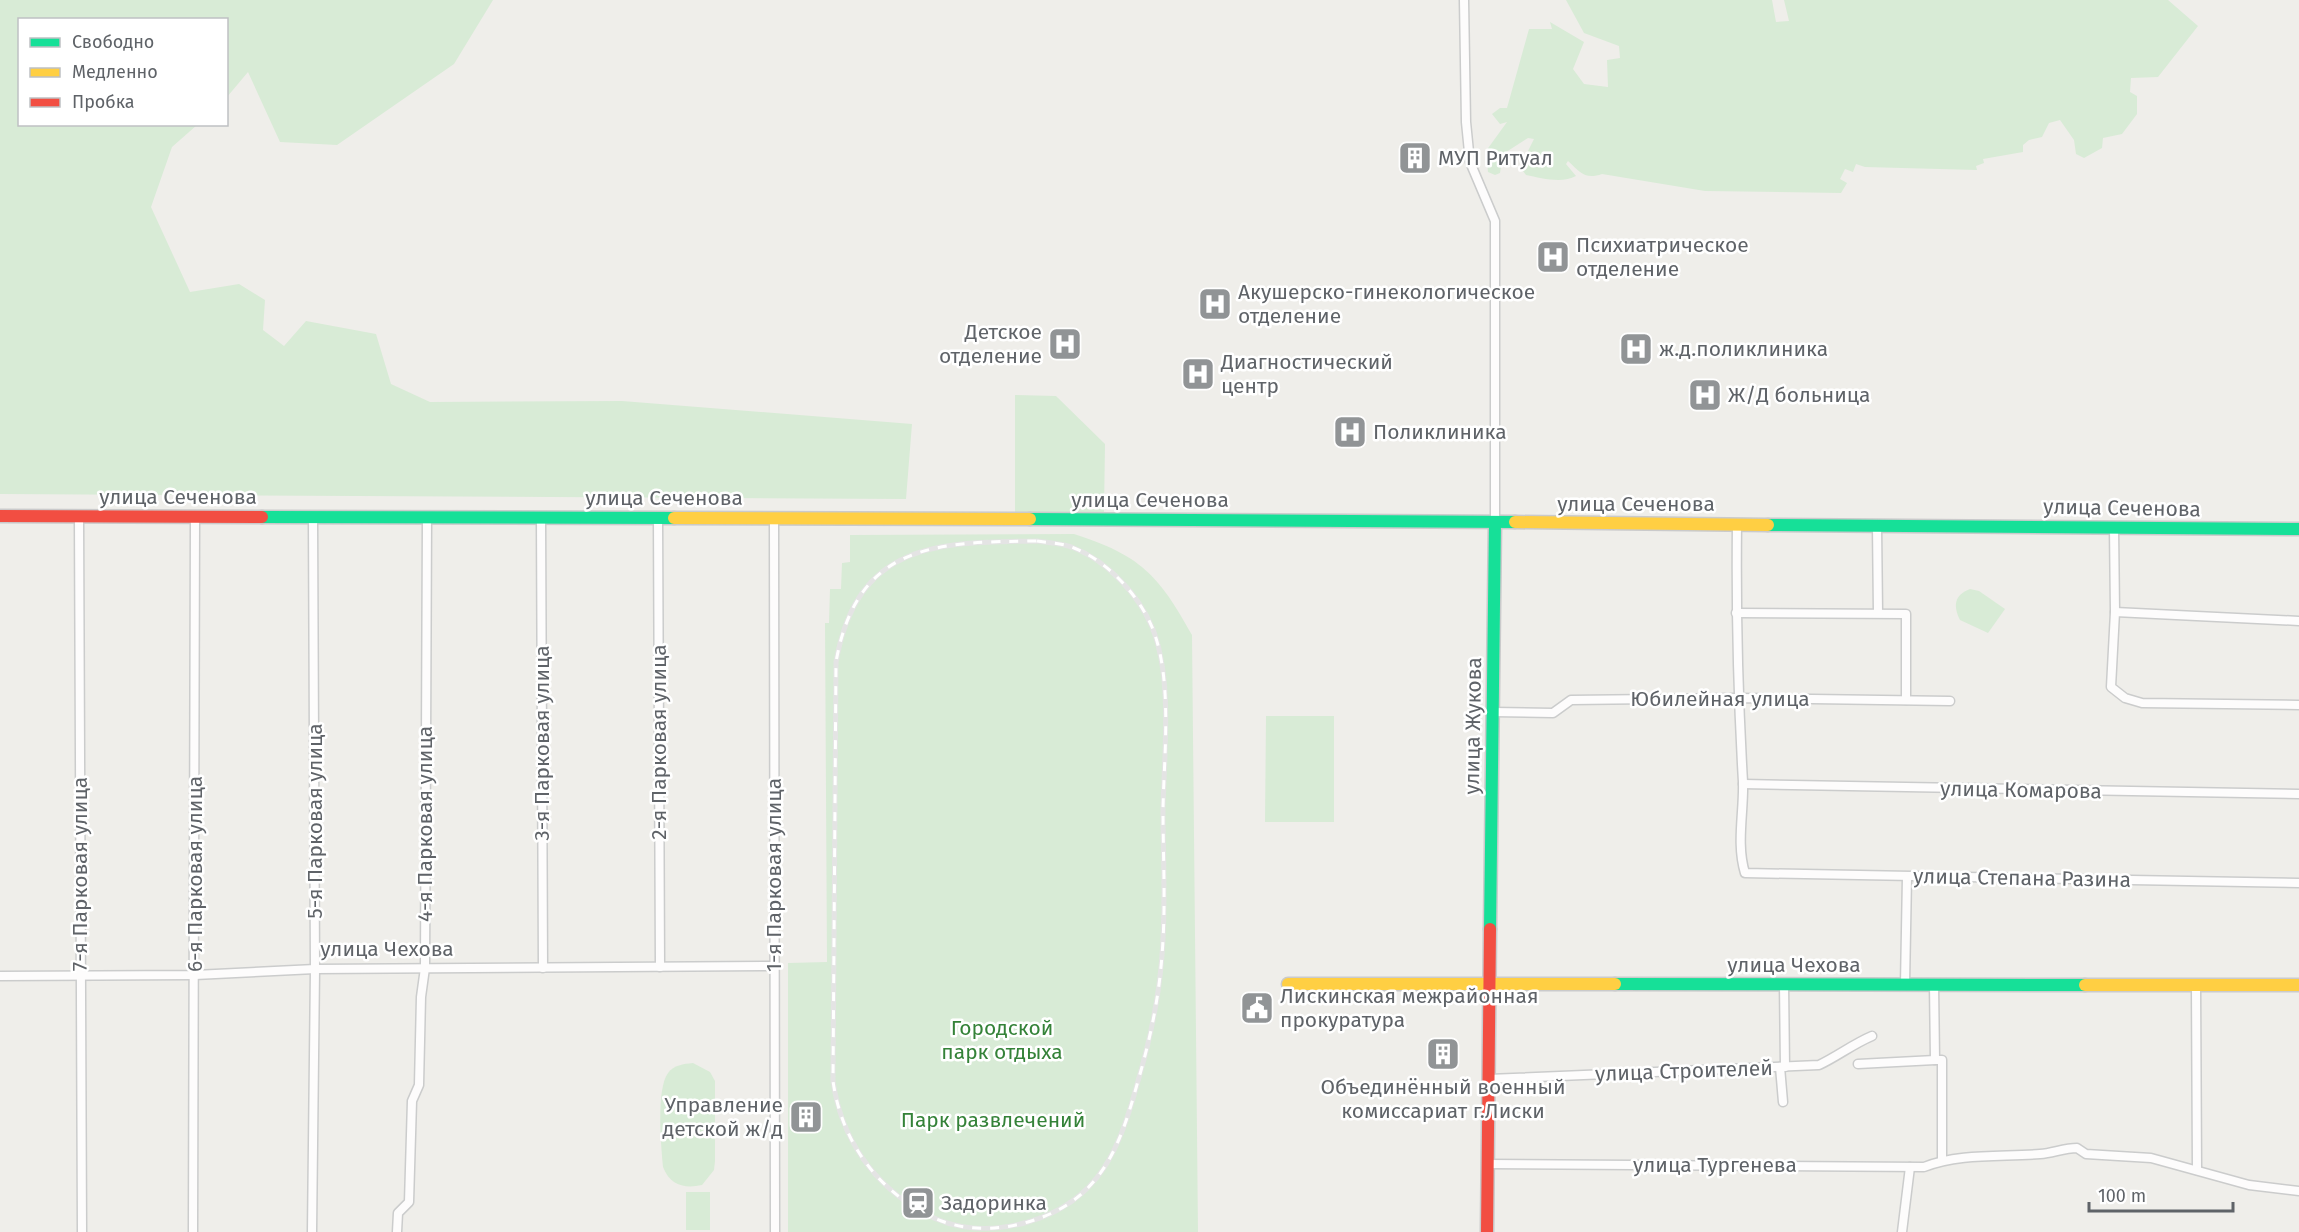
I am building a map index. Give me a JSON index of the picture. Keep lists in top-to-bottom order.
{
  "streets": {
    "main road": ["улица Сеченова", "улица Жукова", "улица Чехова"],
    "street": [
      "Юбилейная улица",
      "2-я Парковая улица",
      "3-я Парковая улица",
      "улица Комарова",
      "5-я Парковая улица",
      "4-я Парковая улица",
      "7-я Парковая улица",
      "6-я Парковая улица",
      "1-я Парковая улица",
      "улица Степана Разина",
      "улица Строителей",
      "улица Тургенева"
    ]
  },
  "crossings": [
    ["улица Сеченова", "улица Жукова"],
    ["улица Сеченова", "2-я Парковая улица"],
    ["улица Сеченова", "3-я Парковая улица"],
    ["улица Сеченова", "5-я Парковая улица"],
    ["улица Сеченова", "4-я Парковая улица"],
    ["улица Сеченова", "7-я Парковая улица"],
    ["улица Сеченова", "6-я Парковая улица"],
    ["улица Сеченова", "1-я Парковая улица"],
    ["Юбилейная улица", "улица Жукова"],
    ["улица Жукова", "улица Чехова"],
    ["улица Жукова", "улица Строителей"],
    ["улица Жукова", "улица Тургенева"],
    ["2-я Парковая улица", "улица Чехова"],
    ["3-я Парковая улица", "улица Чехова"],
    ["улица Комарова", "улица Степана Разина"],
    ["5-я Парковая улица", "улица Чехова"],
    ["4-я Парковая улица", "улица Чехова"],
    ["7-я Парковая улица", "улица Чехова"],
    ["6-я Парковая улица", "улица Чехова"],
    ["1-я Парковая улица", "улица Чехова"]
  ],
  "parks": ["Городской парк отдыха", "Парк развлечений"],
  "places": {
    "building": ["МУП Ритуал", "Объединённый военный комиссариат г.Лиски", "Управление детской ж/д"],
    "hospital": [
      "Психиатрическое отделение",
      "Акушерско-гинекологическое отделение",
      "Детское отделение",
      "ж.д.поликлиника",
      "Диагностический центр",
      "Ж/Д больница",
      "Поликлиника"
    ],
    "public building": ["Лискинская межрайонная прокуратура"],
    "station": ["Задоринка"]
  },
  "legend": ["Свободно", "Медленно", "Пробка"],
  "scale_bar": "100 m"
}
